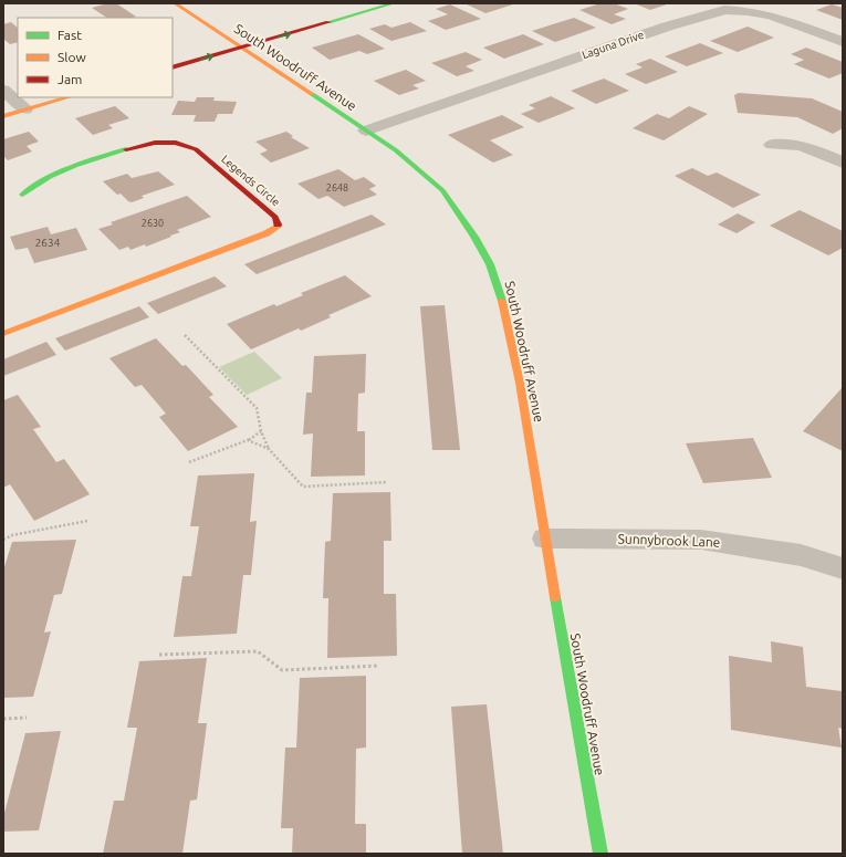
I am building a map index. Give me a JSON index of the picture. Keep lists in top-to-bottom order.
{
  "streets": {
    "main road": ["South Woodruff Avenue", "Legends Circle"],
    "street": ["Laguna Drive", "Sunnybrook Lane"]
  },
  "crossings": [
    ["Laguna Drive", "South Woodruff Avenue"],
    ["South Woodruff Avenue", "Sunnybrook Lane"]
  ],
  "house_numbers": ["2648", "2630", "2634"],
  "legend": ["Fast", "Slow", "Jam"]
}
